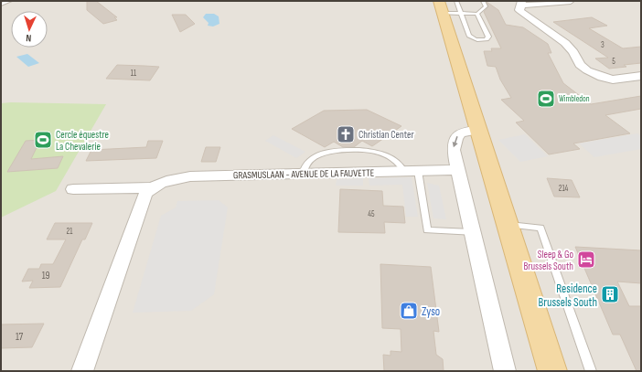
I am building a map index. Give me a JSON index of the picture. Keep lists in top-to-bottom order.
{
  "streets": {
    "street": ["GRASMUSLAAN - AVENUE DE LA FAUVETTE"]
  },
  "places": {
    "sports": ["Wimbledon", "Cercle équestre La Chevalerie"],
    "church": ["Christian Center"],
    "hotel": ["Sleep & Go Brussels South"],
    "building": ["Residence Brussels South"],
    "shop": ["Zyso"]
  },
  "house_numbers": [
    "3",
    "5",
    "11",
    "214",
    "45",
    "21",
    "19",
    "17"
  ],
  "north": "bottom"
}
